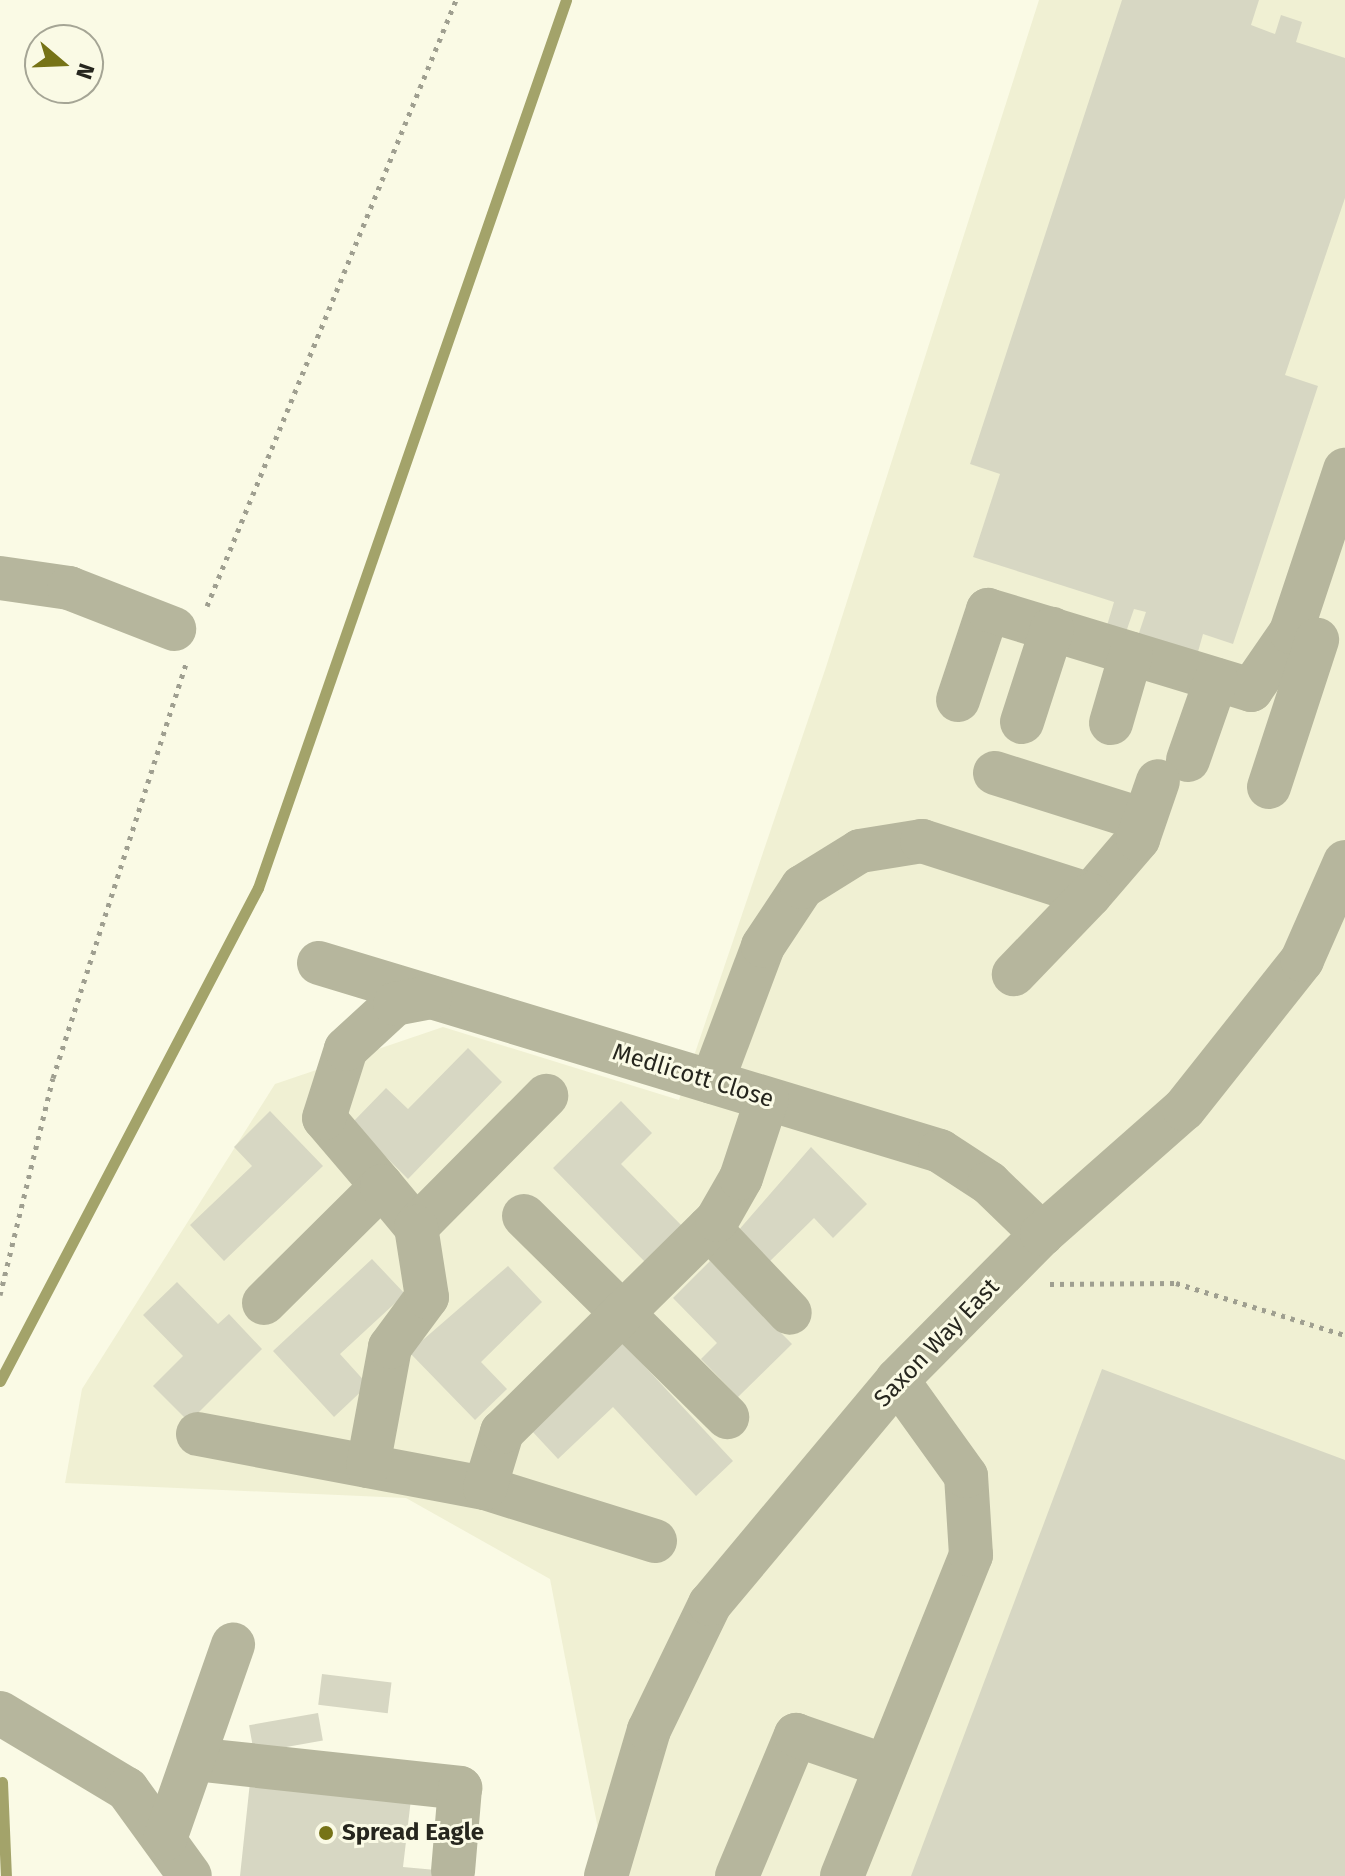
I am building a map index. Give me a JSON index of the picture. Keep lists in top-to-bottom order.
{
  "streets": {
    "street": ["Medlicott Close", "Saxon Way East"]
  },
  "crossings": [
    ["Medlicott Close", "Saxon Way East"]
  ],
  "places": ["Spread Eagle"],
  "north": "right"
}
